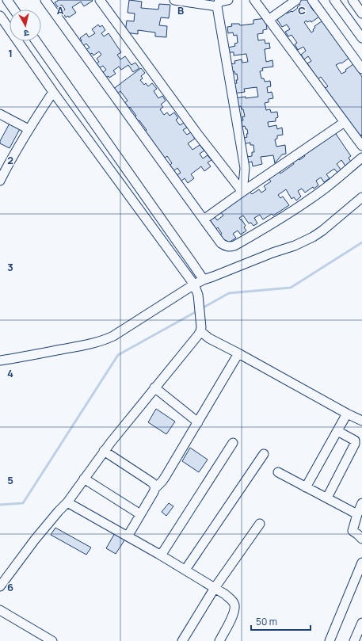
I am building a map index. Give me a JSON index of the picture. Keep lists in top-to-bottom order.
{
  "scale_bar": "50 m",
  "north": "bottom",
  "grid": {
    "columns": ["A", "B", "C"],
    "rows": [
      "1",
      "2",
      "3",
      "4",
      "5",
      "6"
    ]
  }
}
